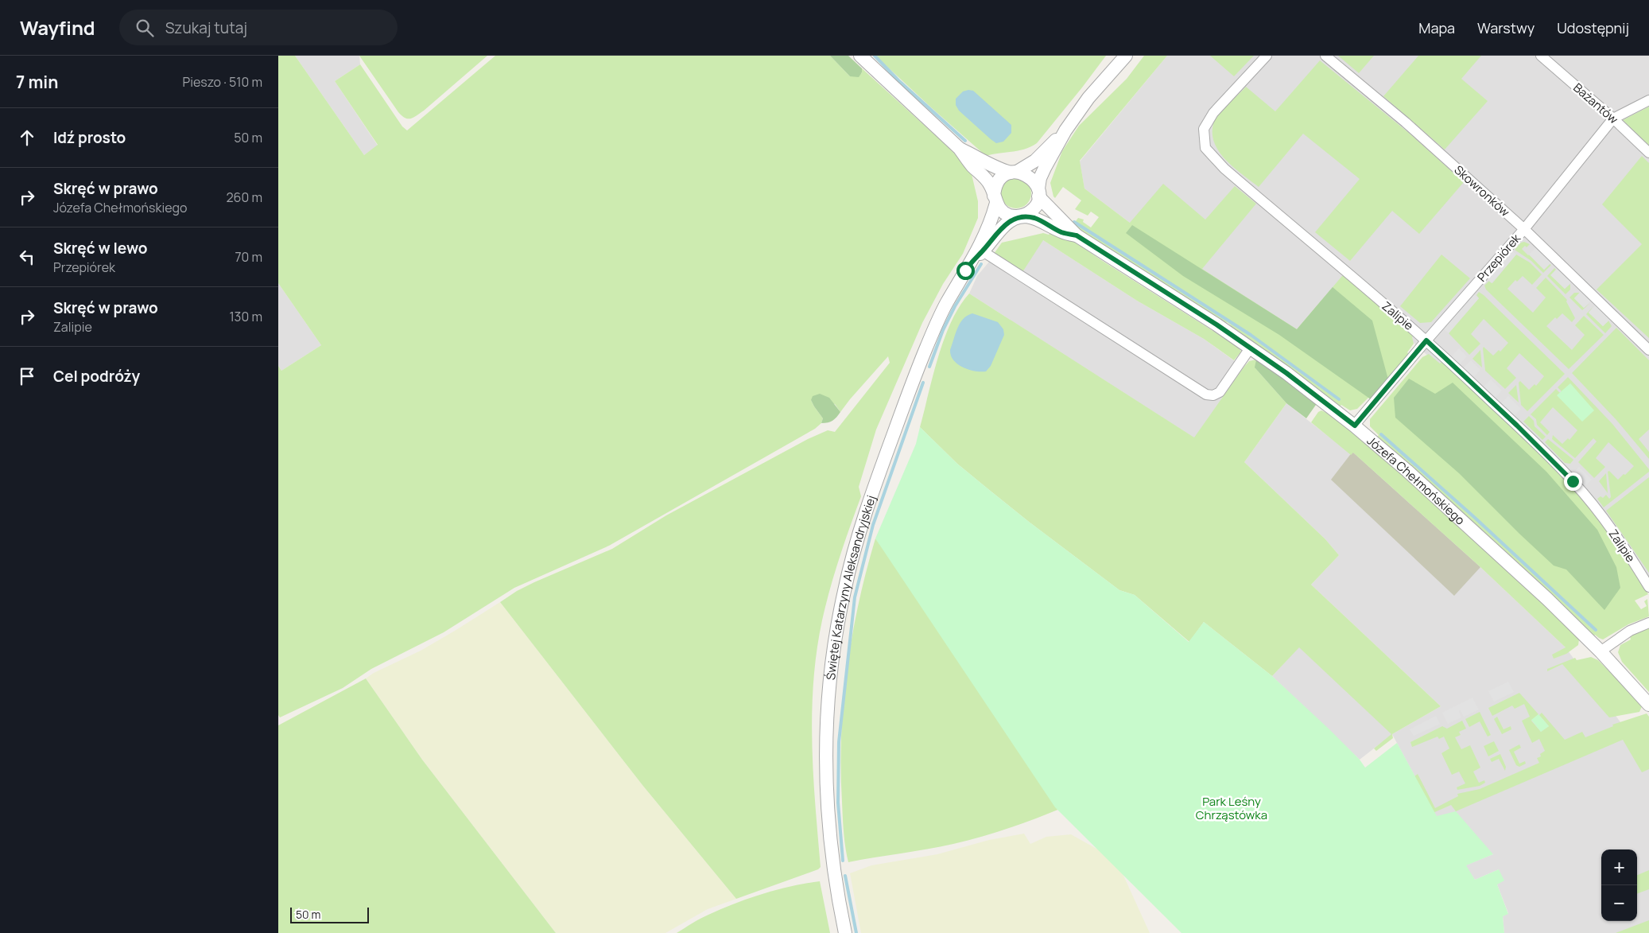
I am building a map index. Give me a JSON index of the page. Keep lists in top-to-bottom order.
{
  "streets": {
    "street": [
      "Bażantów",
      "Skowronków",
      "Przepiórek",
      "Zalipie",
      "Józefa Chełmońskiego",
      "Świętej Katarzyny Aleksandryjskiej"
    ]
  },
  "crossings": [
    ["Bażantów", "Przepiórek"],
    ["Skowronków", "Przepiórek"],
    ["Przepiórek", "Zalipie"],
    ["Przepiórek", "Józefa Chełmońskiego"],
    ["Józefa Chełmońskiego", "Świętej Katarzyny Aleksandryjskiej"]
  ],
  "parks": ["Park Leśny Chrząstówka"],
  "scale_bar": "50 m",
  "page": {
    "header": "Wayfind",
    "search": "Szukaj tutaj",
    "nav": ["Mapa", "Warstwy", "Udostępnij"],
    "heading": ["7 min", "Pieszo · 510 m"],
    "list": [
      ["Idź prosto", "50 m"],
      ["Skręć w prawo", "Józefa Chełmońskiego", "260 m"],
      ["Skręć w lewo", "Przepiórek", "70 m"],
      ["Skręć w prawo", "Zalipie", "130 m"],
      "Cel podróży"
    ],
    "map_buttons": ["+", "−"],
    "scale": "50 m"
  }
}
